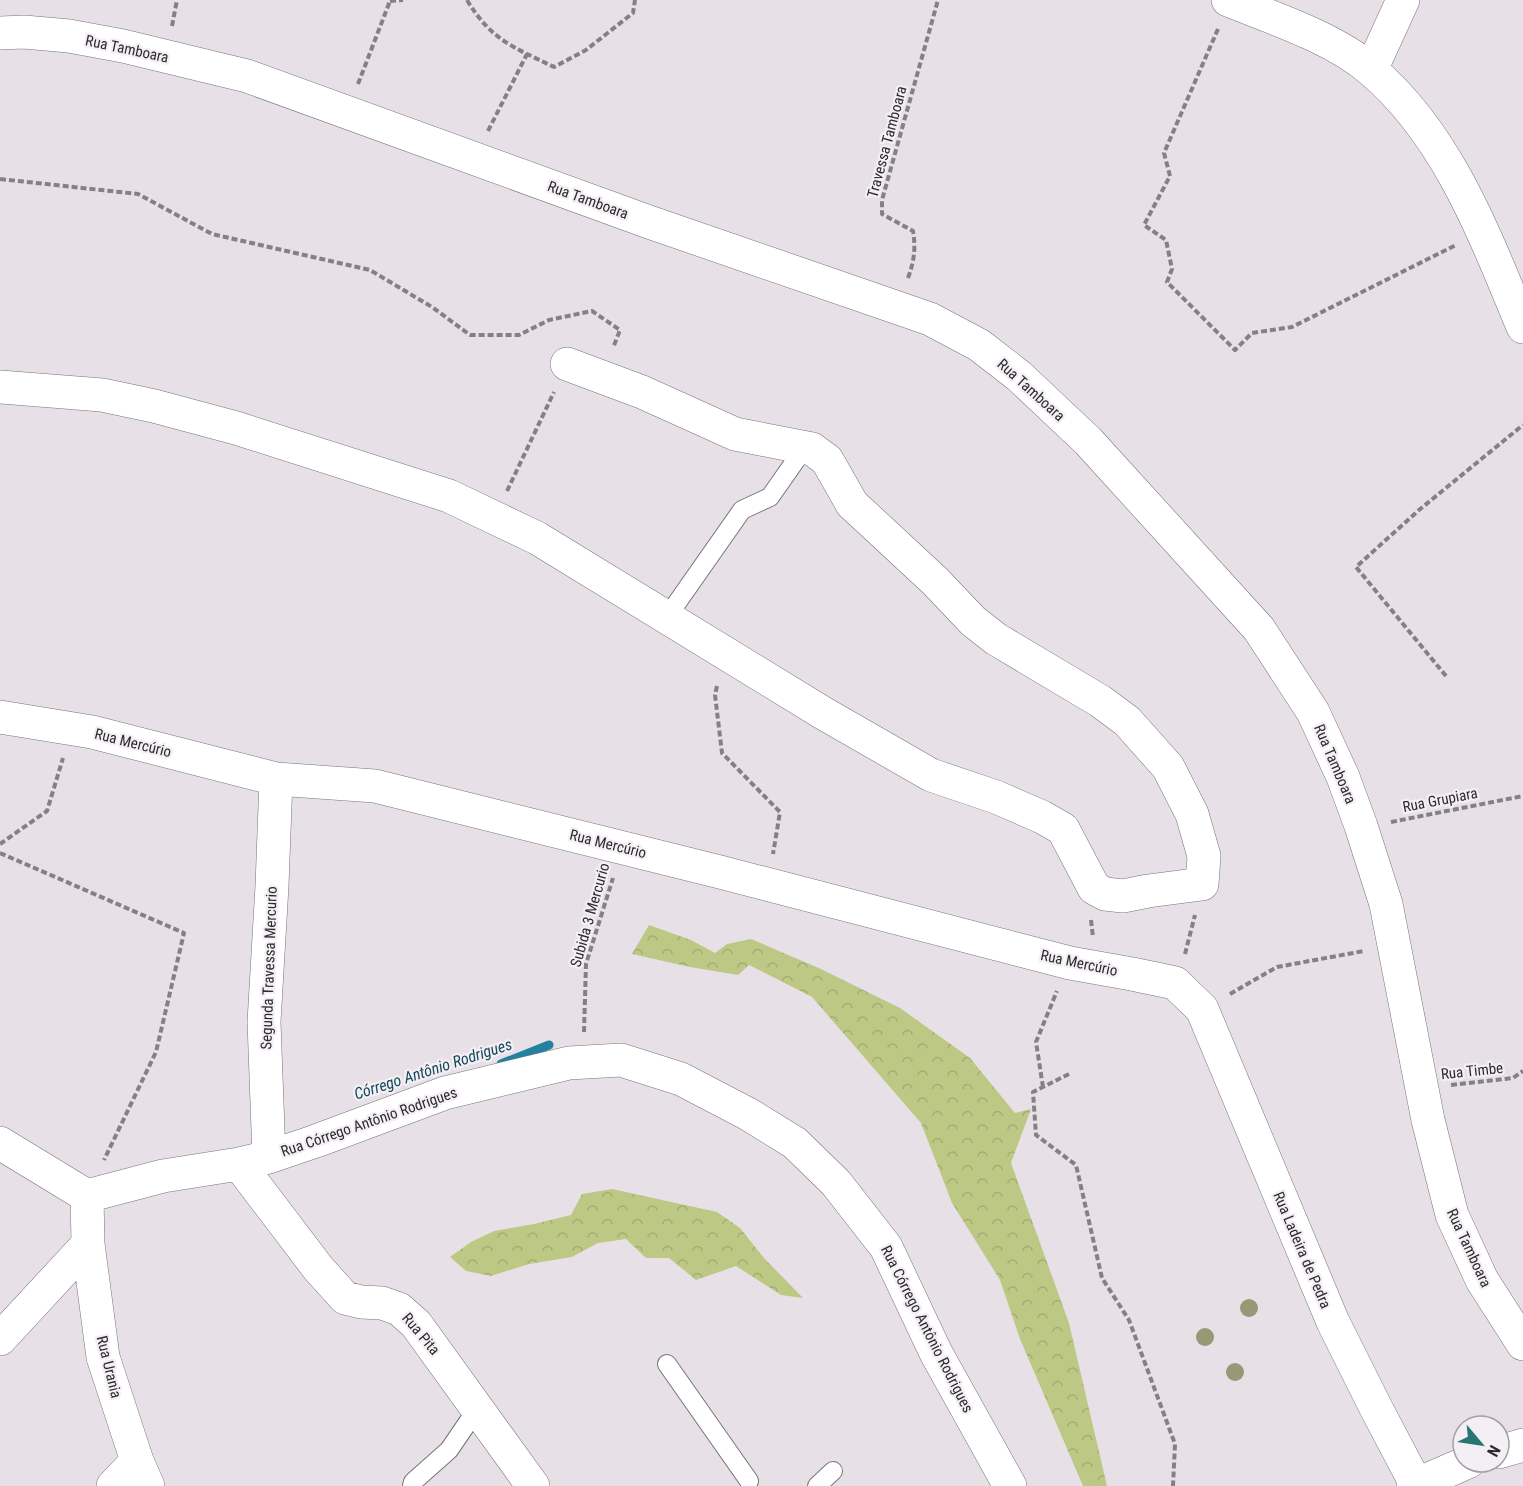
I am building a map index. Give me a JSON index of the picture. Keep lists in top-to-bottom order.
{
  "streets": {
    "street": [
      "Rua Tamboara",
      "Rua Mercúrio",
      "Segunda Travessa Mercurio",
      "Rua Córrego Antônio Rodrigues",
      "Rua Ladeira de Pedra",
      "Rua Pita",
      "Rua Urania"
    ],
    "path": [
      "Travessa Tamboara",
      "Rua Grupiara",
      "Subida 3 Mercurio",
      "Rua Timbe"
    ]
  },
  "crossings": [
    ["Rua Tamboara", "Travessa Tamboara"],
    ["Rua Tamboara", "Rua Grupiara"],
    ["Rua Tamboara", "Rua Timbe"],
    ["Rua Mercúrio", "Subida 3 Mercurio"],
    ["Rua Mercúrio", "Segunda Travessa Mercurio"],
    ["Subida 3 Mercurio", "Rua Córrego Antônio Rodrigues"],
    ["Segunda Travessa Mercurio", "Rua Córrego Antônio Rodrigues"],
    ["Segunda Travessa Mercurio", "Rua Pita"],
    ["Rua Córrego Antônio Rodrigues", "Rua Pita"],
    ["Rua Córrego Antônio Rodrigues", "Rua Urania"]
  ],
  "water": ["Córrego Antônio Rodrigues"],
  "north": "bottom right"
}
